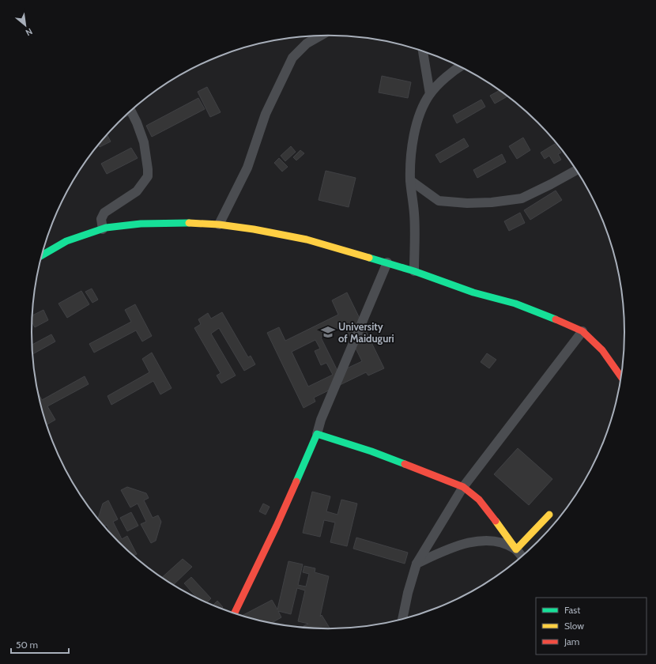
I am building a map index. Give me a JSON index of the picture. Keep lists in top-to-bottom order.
{
  "places": {
    "school or university": ["University of Maiduguri"]
  },
  "legend": ["Fast", "Slow", "Jam"],
  "scale_bar": "50 m",
  "north": "bottom right"
}
